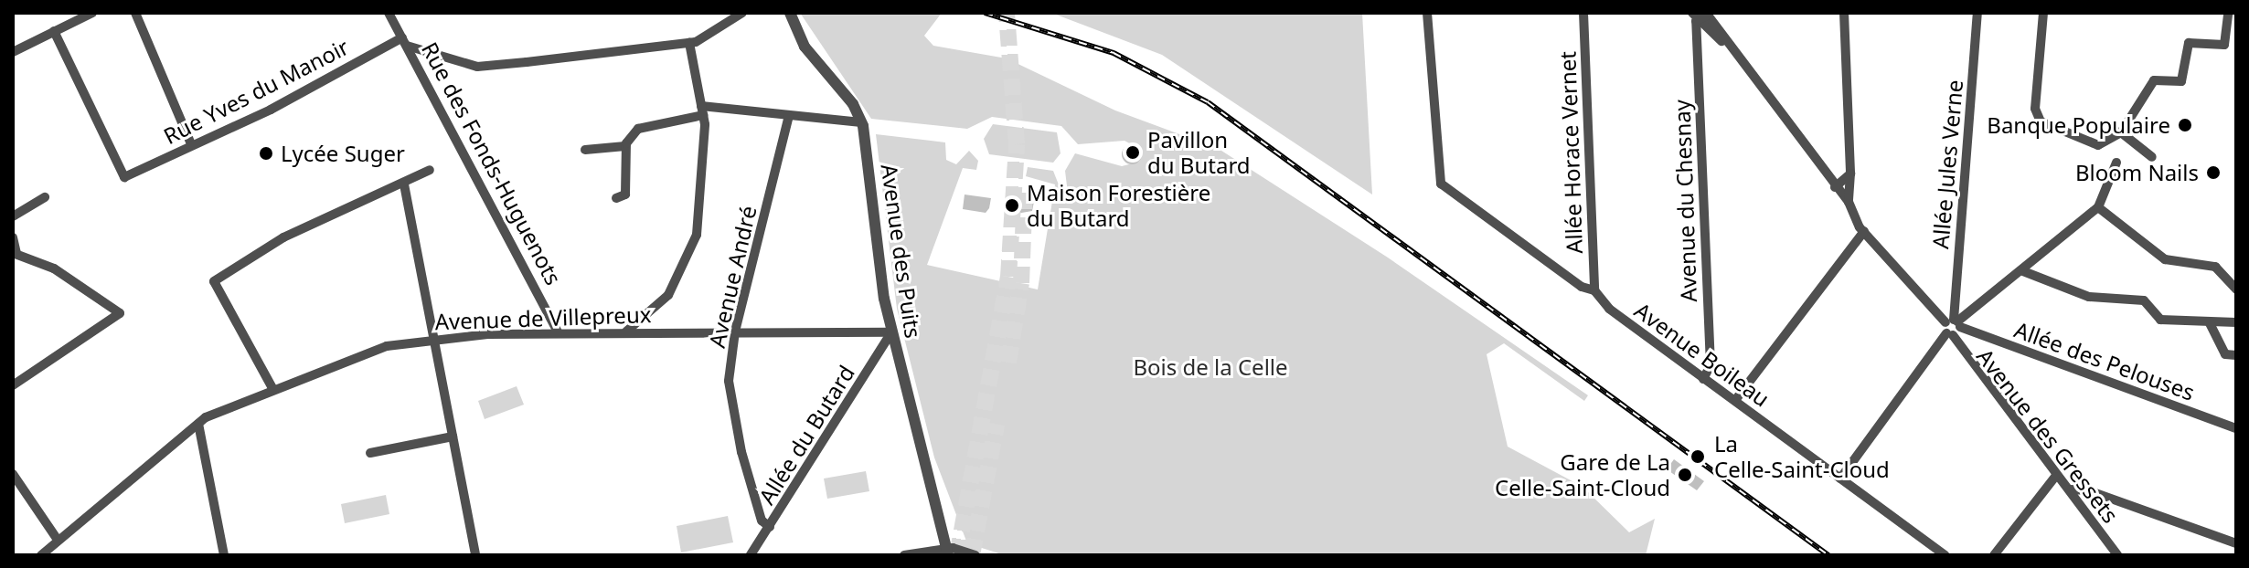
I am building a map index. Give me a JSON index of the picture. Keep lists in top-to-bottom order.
{
  "streets": {
    "street": [
      "Rue Yves du Manoir",
      "Allée Horace Vernet",
      "Rue des Fonds-Huguenots",
      "Allée Jules Verne",
      "Avenue du Chesnay",
      "Avenue des Puits",
      "Avenue André",
      "Avenue de Villepreux",
      "Avenue Boileau",
      "Allée des Pelouses",
      "Allée du Butard",
      "Avenue des Gressets"
    ]
  },
  "crossings": [
    ["Rue Yves du Manoir", "Rue des Fonds-Huguenots"],
    ["Allée Horace Vernet", "Avenue Boileau"],
    ["Rue des Fonds-Huguenots", "Avenue de Villepreux"],
    ["Allée Jules Verne", "Allée des Pelouses"],
    ["Allée Jules Verne", "Avenue des Gressets"],
    ["Avenue du Chesnay", "Avenue Boileau"],
    ["Avenue du Chesnay", "Avenue des Gressets"],
    ["Avenue des Puits", "Avenue de Villepreux"],
    ["Avenue des Puits", "Allée du Butard"],
    ["Avenue André", "Avenue de Villepreux"],
    ["Avenue André", "Allée du Butard"],
    ["Avenue de Villepreux", "Allée du Butard"],
    ["Allée des Pelouses", "Avenue des Gressets"]
  ],
  "parks": ["Bois de la Celle"],
  "places": [
    "Banque Populaire",
    "Pavillon du Butard",
    "Lycée Suger",
    "Bloom Nails",
    "Maison Forestière du Butard",
    "La Celle-Saint-Cloud",
    "Gare de La Celle-Saint-Cloud"
  ]
}
